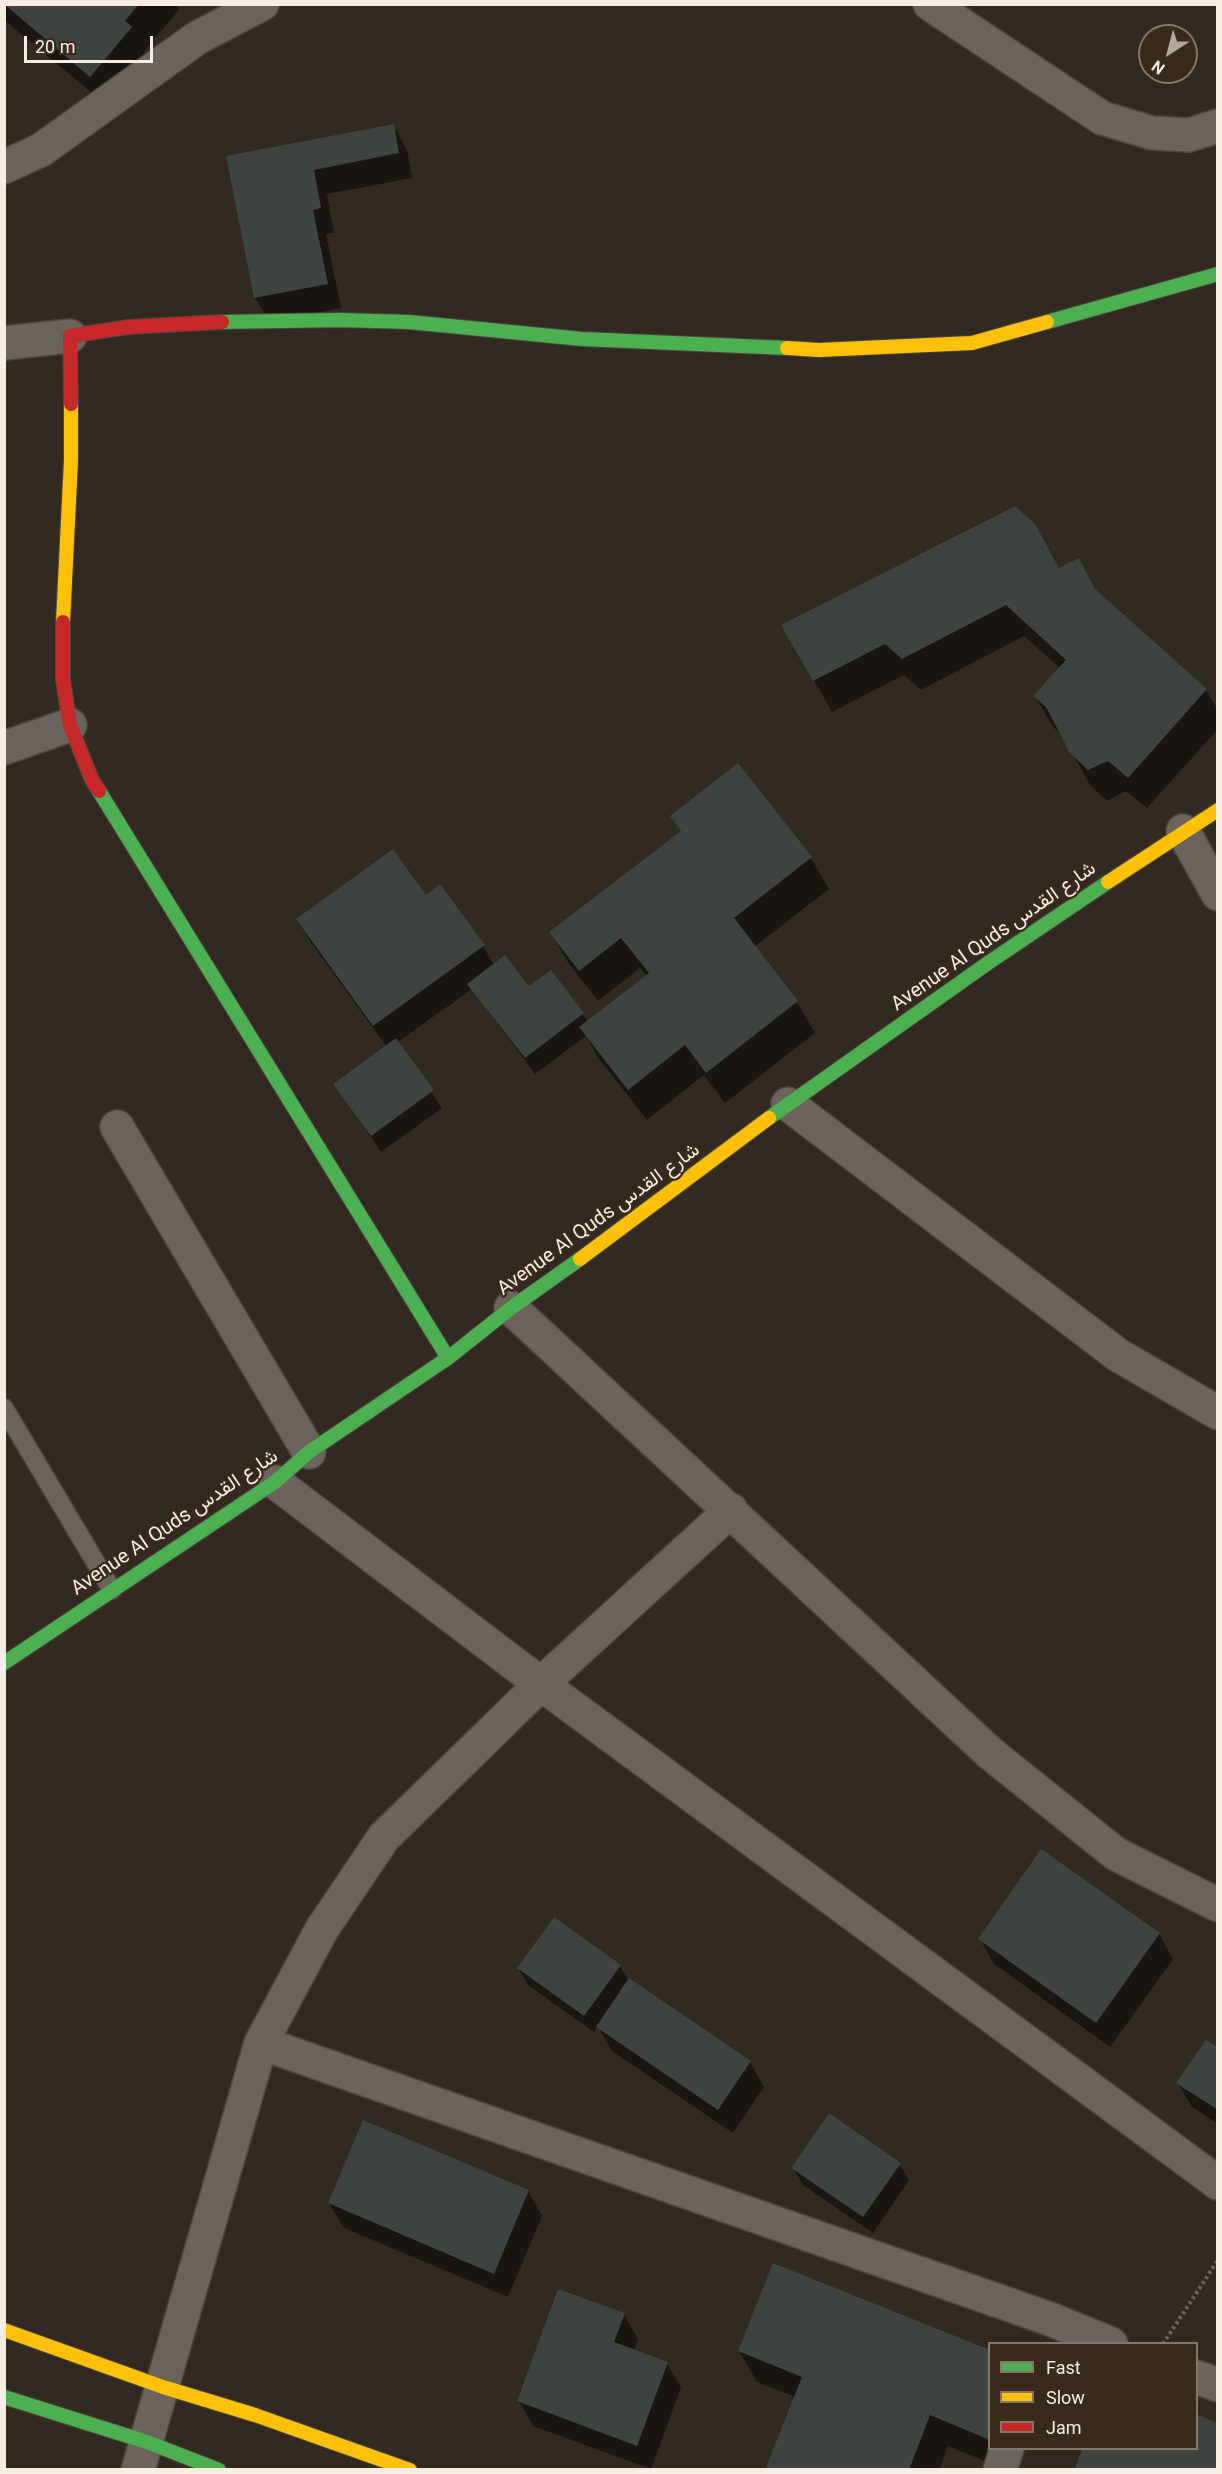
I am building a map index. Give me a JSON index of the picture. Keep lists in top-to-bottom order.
{
  "streets": {
    "street": ["Avenue Al Quds شارع القدس"]
  },
  "legend": ["Fast", "Slow", "Jam"],
  "scale_bar": "20 m",
  "north": "bottom left"
}
